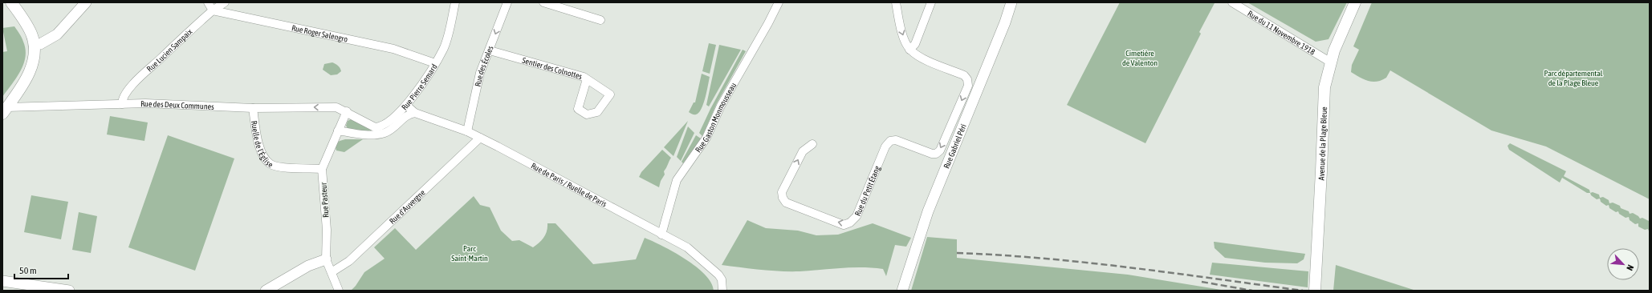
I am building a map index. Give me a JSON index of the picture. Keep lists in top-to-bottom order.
{
  "streets": {
    "main road": ["Avenue de la Plage Bleue"],
    "street": [
      "Rue Roger Salengro",
      "Rue du 11 Novembre 1918",
      "Rue Lucien Sampaix",
      "Rue des Écoles",
      "Sentier des Colnottes",
      "Rue Pierre Semard",
      "Rue des Deux Communes",
      "Rue Gaston Monmousseau",
      "Ruelle de l'Église",
      "Rue Gabriel Péri",
      "Rue de Paris / Ruelle de Paris",
      "Rue du Petit Étang",
      "Rue Pasteur",
      "Rue d'Auvergne"
    ]
  },
  "crossings": [
    ["Rue Roger Salengro", "Rue Lucien Sampaix"],
    ["Rue Roger Salengro", "Rue Pierre Semard"],
    ["Rue du 11 Novembre 1918", "Avenue de la Plage Bleue"],
    ["Rue Lucien Sampaix", "Rue des Deux Communes"],
    ["Rue des Écoles", "Sentier des Colnottes"],
    ["Rue des Écoles", "Rue de Paris / Ruelle de Paris"],
    ["Rue Pierre Semard", "Rue des Deux Communes"],
    ["Rue Pierre Semard", "Rue Pasteur"],
    ["Rue des Deux Communes", "Ruelle de l'Église"],
    ["Rue des Deux Communes", "Rue Pasteur"],
    ["Rue Gaston Monmousseau", "Rue de Paris / Ruelle de Paris"],
    ["Ruelle de l'Église", "Rue Pasteur"],
    ["Rue de Paris / Ruelle de Paris", "Rue d'Auvergne"],
    ["Rue Pasteur", "Rue d'Auvergne"]
  ],
  "one_way": ["Rue des Écoles"],
  "parks": ["Cimetière de Valenton", "Parc départemental de la Plage Bleue", "Parc Saint-Martin"],
  "scale_bar": "50 m",
  "north": "bottom right"
}
